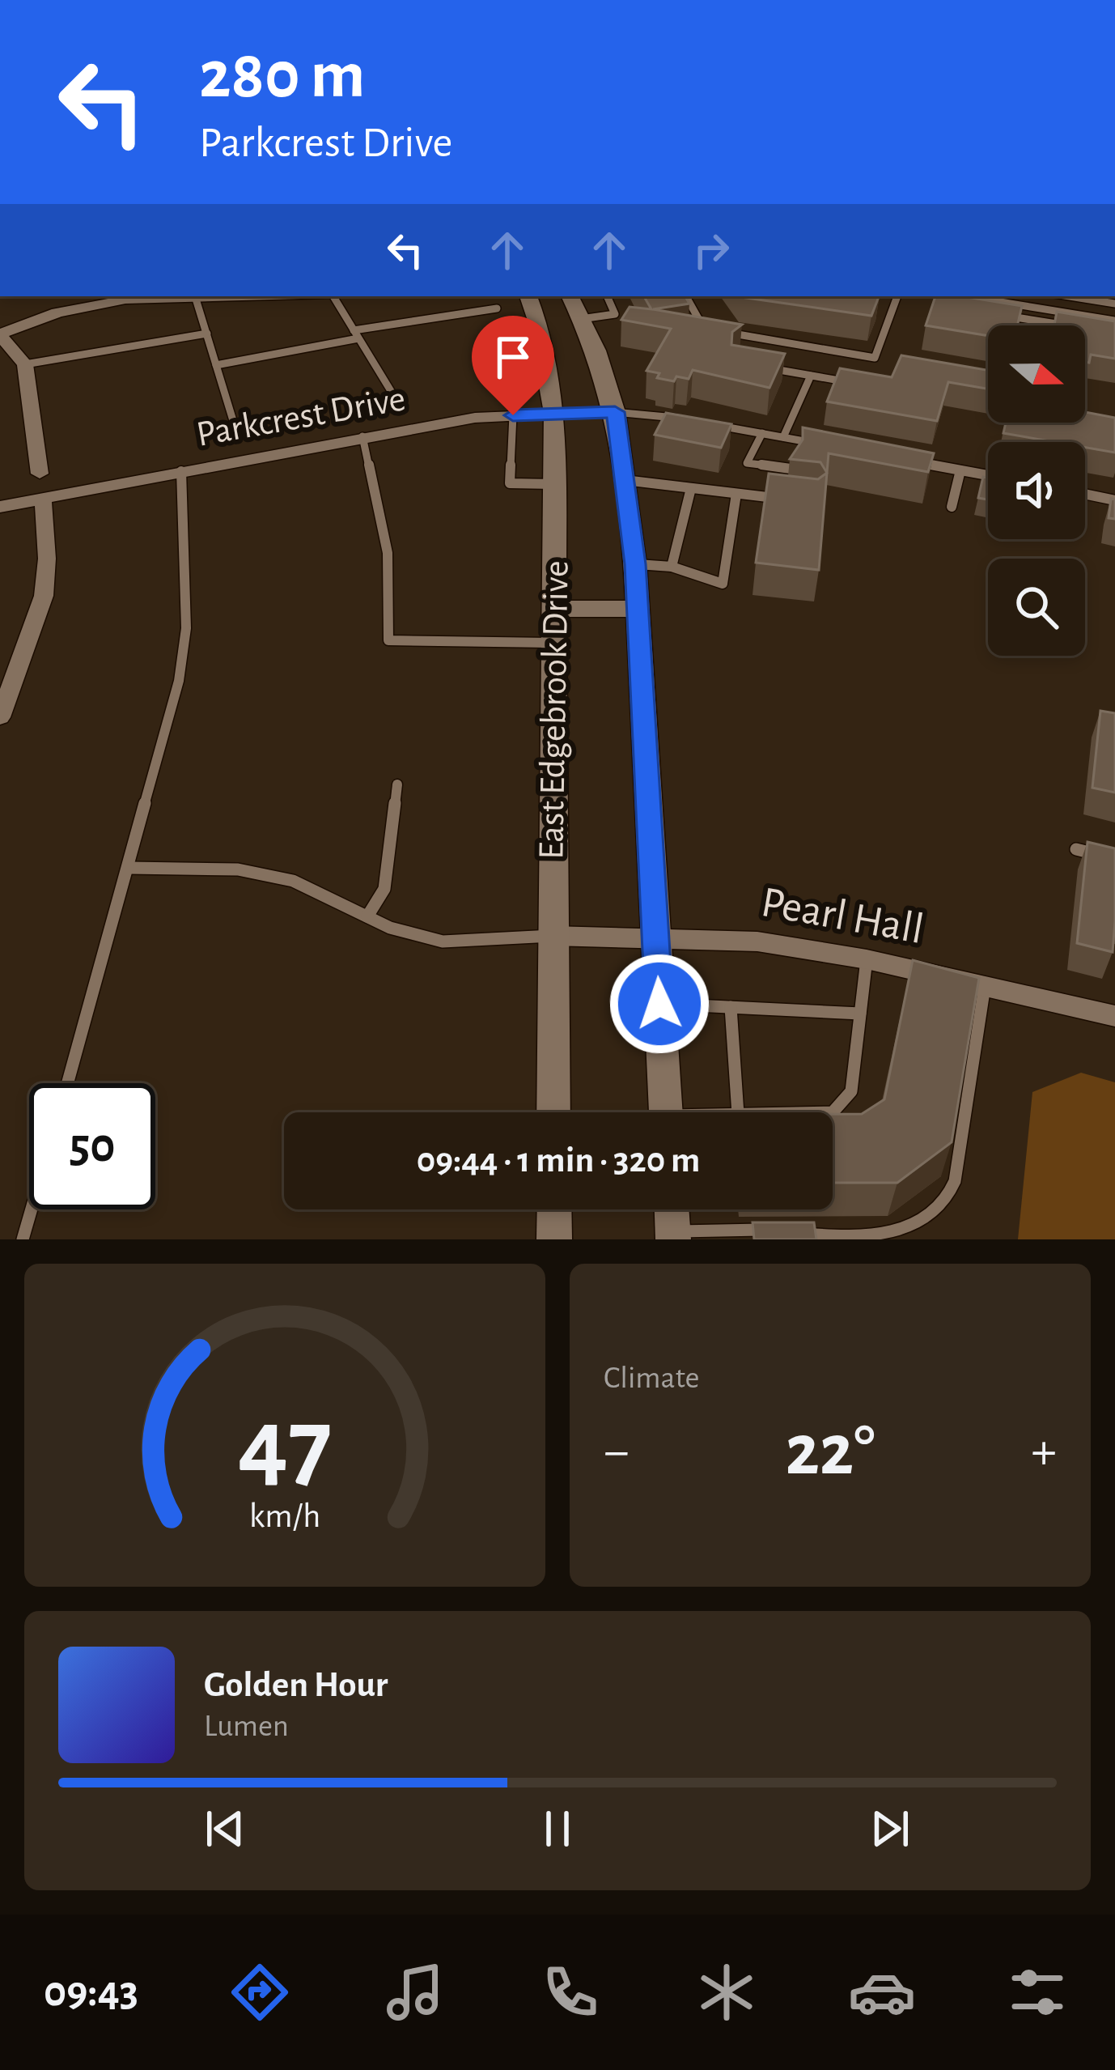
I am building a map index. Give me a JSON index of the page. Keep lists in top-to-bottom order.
{
  "streets": {
    "main road": ["East Edgebrook Drive"],
    "street": ["Parkcrest Drive", "Pearl Hall"]
  },
  "crossings": [
    ["Parkcrest Drive", "East Edgebrook Drive"],
    ["East Edgebrook Drive", "Pearl Hall"]
  ],
  "north": "right",
  "page": {
    "turn": ["280 m", "Parkcrest Drive"],
    "limit": "50",
    "trip": "09:44 · 1 min · 320 m",
    "tile": "Climate",
    "heat": ["−", "22°", "+"],
    "song": ["Golden Hour", "Lumen"],
    "tabs": "09:43",
    "gauge": ["47", "km/h"]
  }
}
